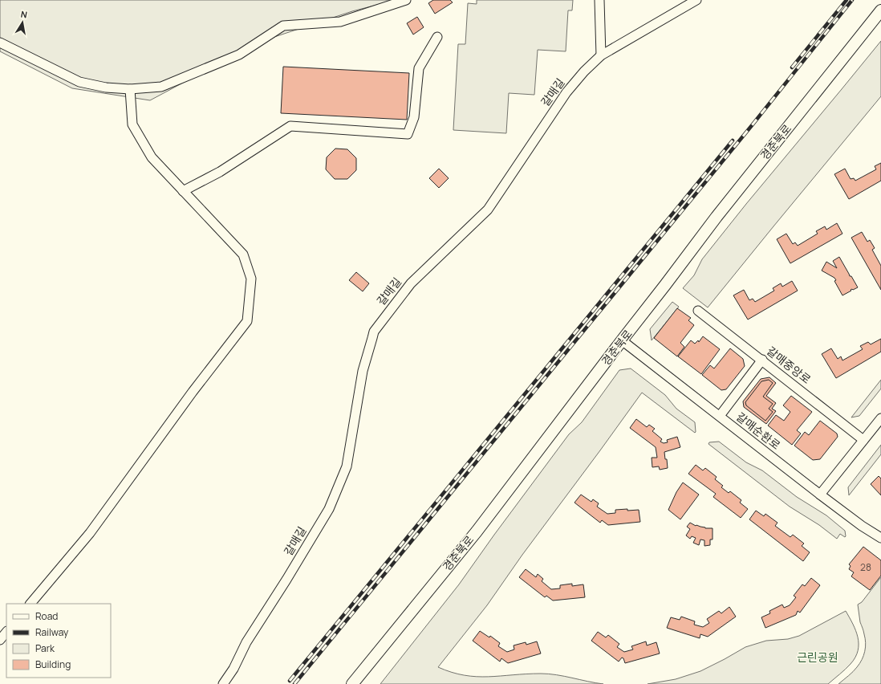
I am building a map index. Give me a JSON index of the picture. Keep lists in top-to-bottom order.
{
  "streets": {
    "main road": ["경춘북로"],
    "street": ["갈매길", "갈매중앙로", "갈매순환로"]
  },
  "crossings": [
    ["경춘북로", "갈매순환로"]
  ],
  "parks": ["근린공원"],
  "house_numbers": ["28"],
  "legend": [
    "Road",
    "Railway",
    "Park",
    "Building"
  ],
  "north": "top"
}
